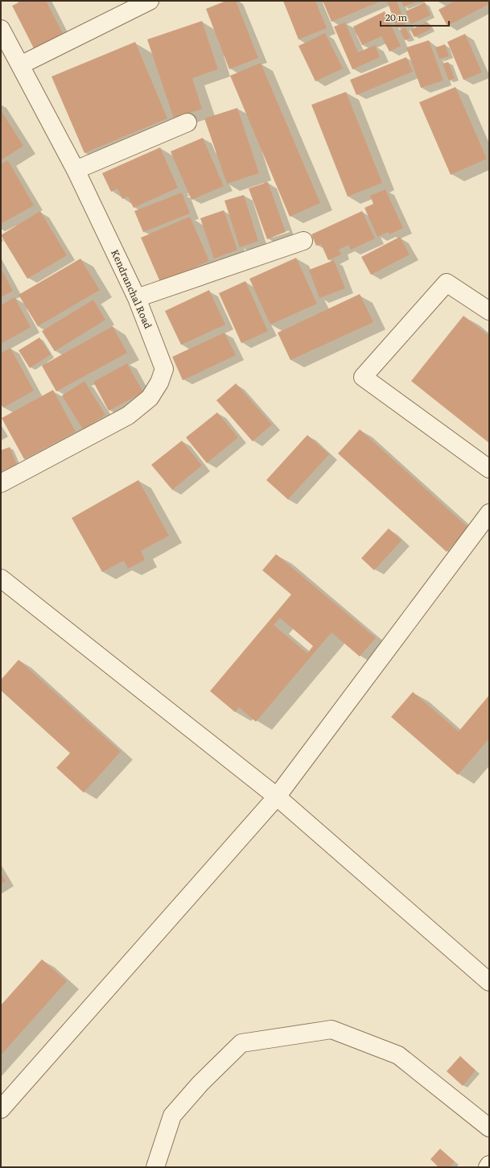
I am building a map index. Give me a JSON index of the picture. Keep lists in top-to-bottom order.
{
  "streets": {
    "street": ["Kendranchal Road"]
  },
  "scale_bar": "20 m"
}
